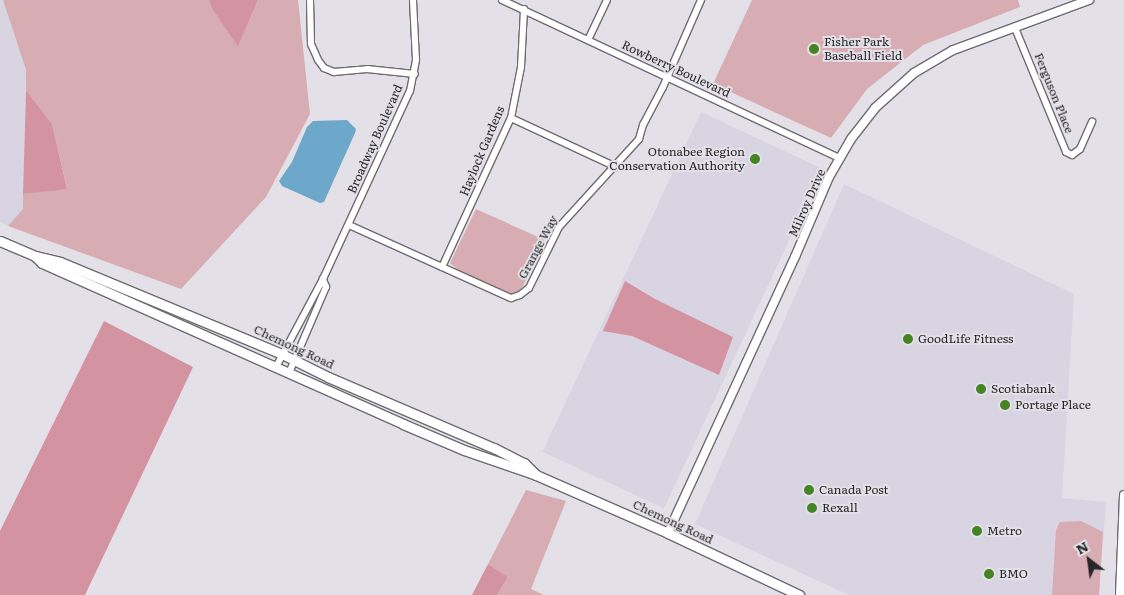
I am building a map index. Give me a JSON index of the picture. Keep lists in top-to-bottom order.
{
  "streets": {
    "main road": ["Chemong Road"],
    "street": [
      "Rowberry Boulevard",
      "Ferguson Place",
      "Broadway Boulevard",
      "Haylock Gardens",
      "Milroy Drive",
      "Grange Way"
    ]
  },
  "crossings": [
    ["Rowberry Boulevard", "Haylock Gardens"],
    ["Rowberry Boulevard", "Milroy Drive"],
    ["Rowberry Boulevard", "Grange Way"],
    ["Ferguson Place", "Milroy Drive"],
    ["Broadway Boulevard", "Grange Way"],
    ["Broadway Boulevard", "Chemong Road"],
    ["Haylock Gardens", "Grange Way"],
    ["Milroy Drive", "Chemong Road"]
  ],
  "places": [
    "Fisher Park Baseball Field",
    "Otonabee Region Conservation Authority",
    "GoodLife Fitness",
    "Scotiabank",
    "Portage Place",
    "Canada Post",
    "Rexall",
    "Metro",
    "BMO"
  ],
  "north": "top left"
}
